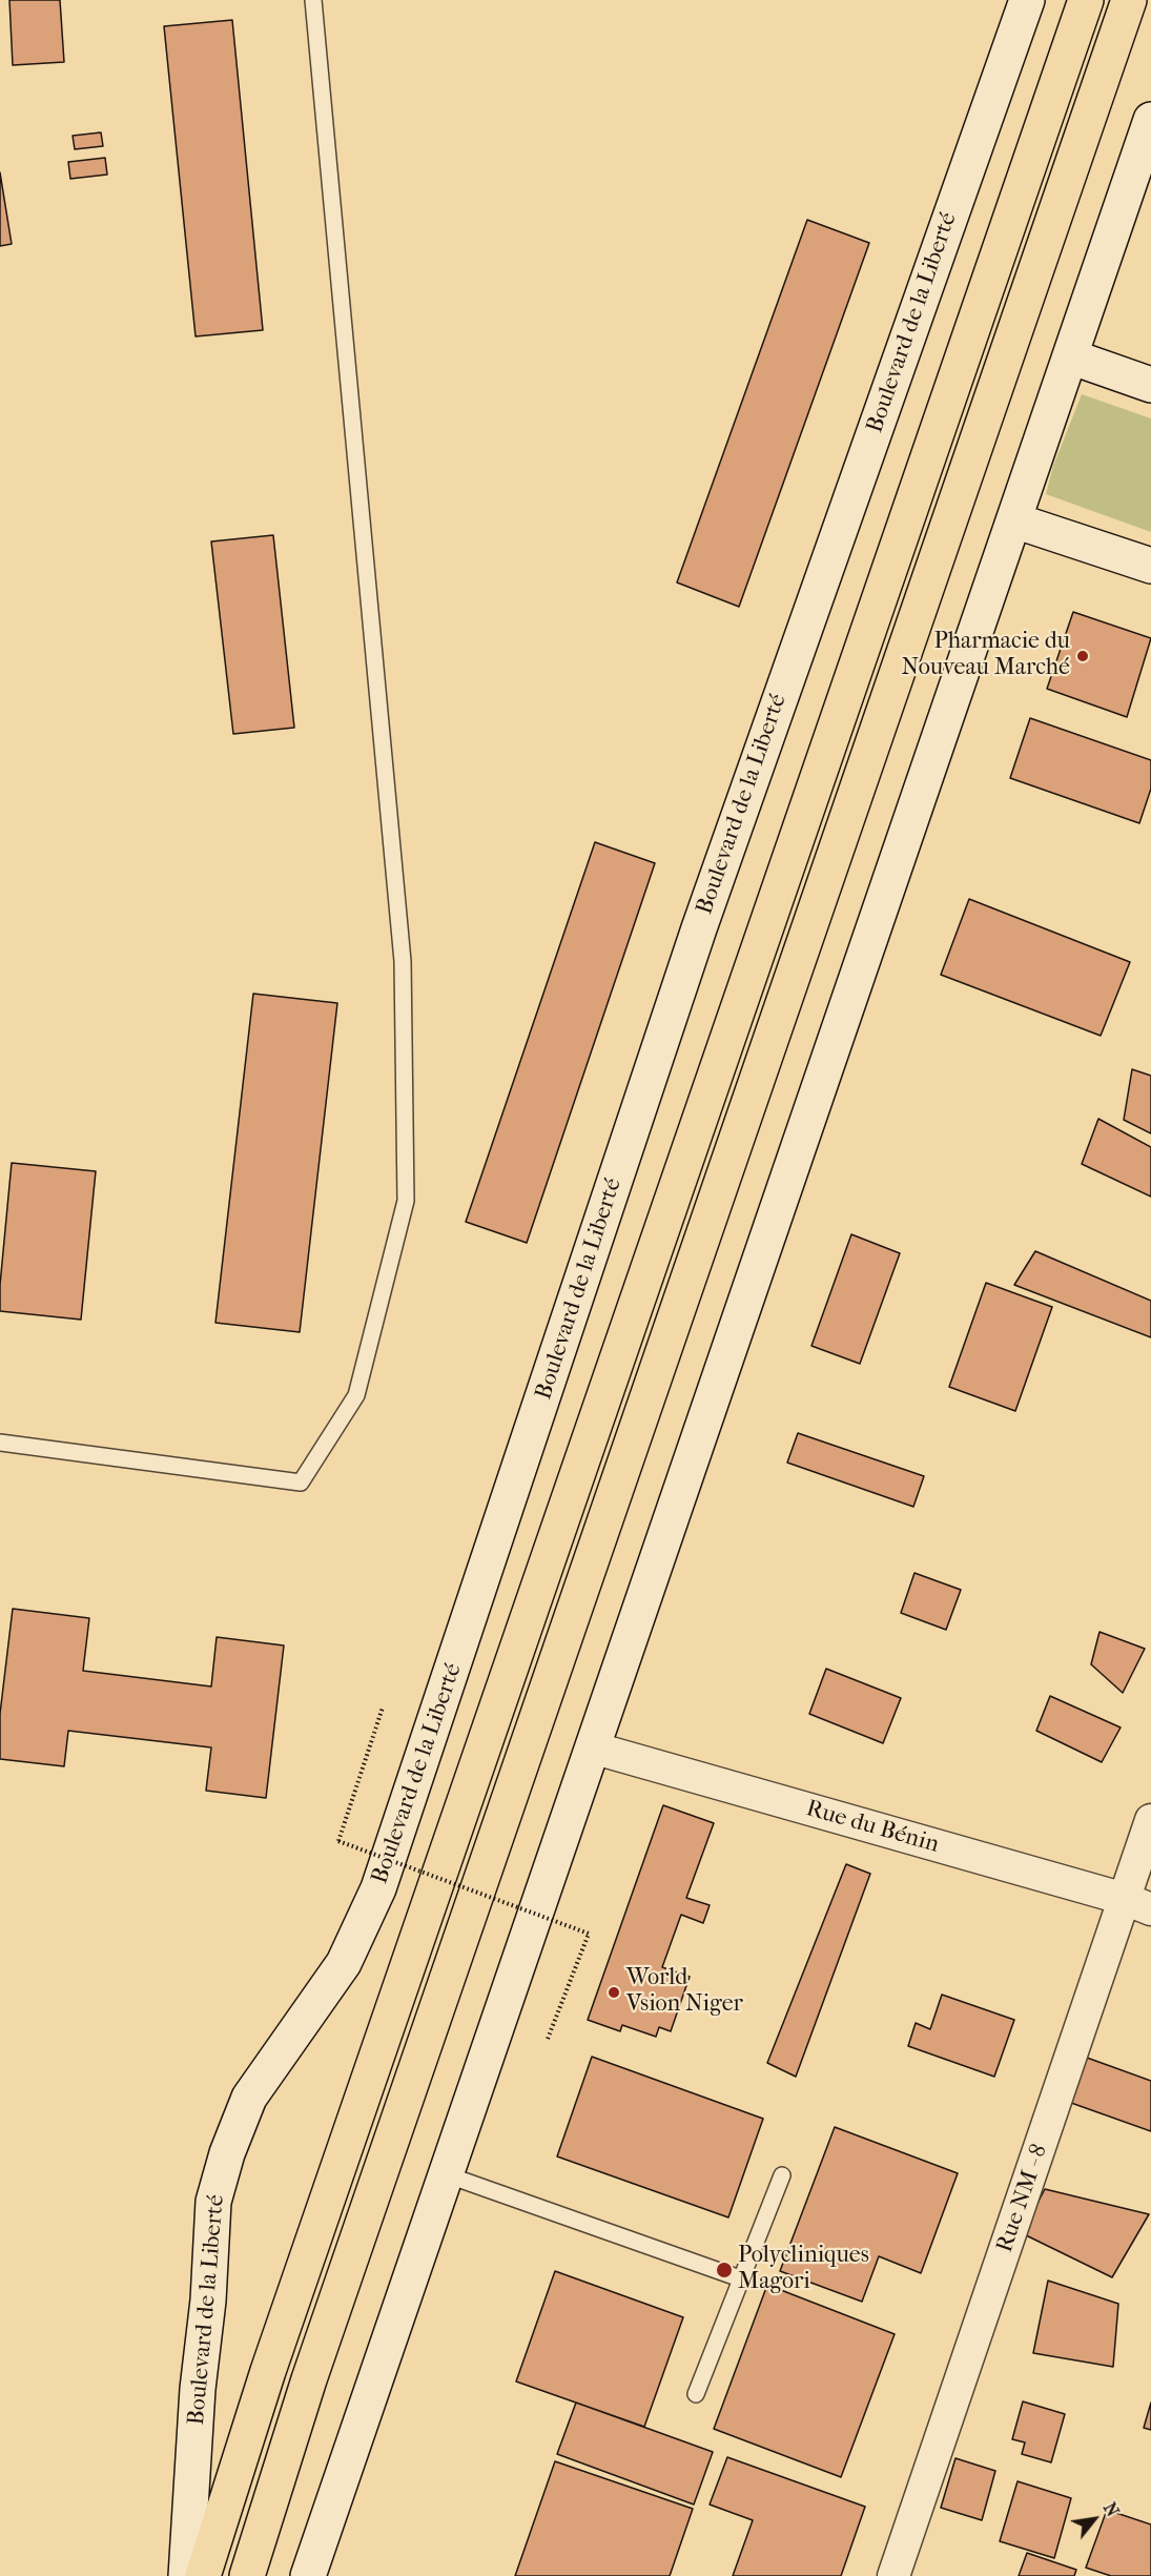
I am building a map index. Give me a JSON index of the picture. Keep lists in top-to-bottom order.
{
  "streets": {
    "main road": ["Boulevard de la Liberté"],
    "street": ["Rue du Bénin", "Rue NM - 8"]
  },
  "crossings": [
    ["Rue du Bénin", "Rue NM - 8"]
  ],
  "places": ["Pharmacie du Nouveau Marché", "World Vsion Niger", "Polycliniques Magori"],
  "north": "top right"
}
